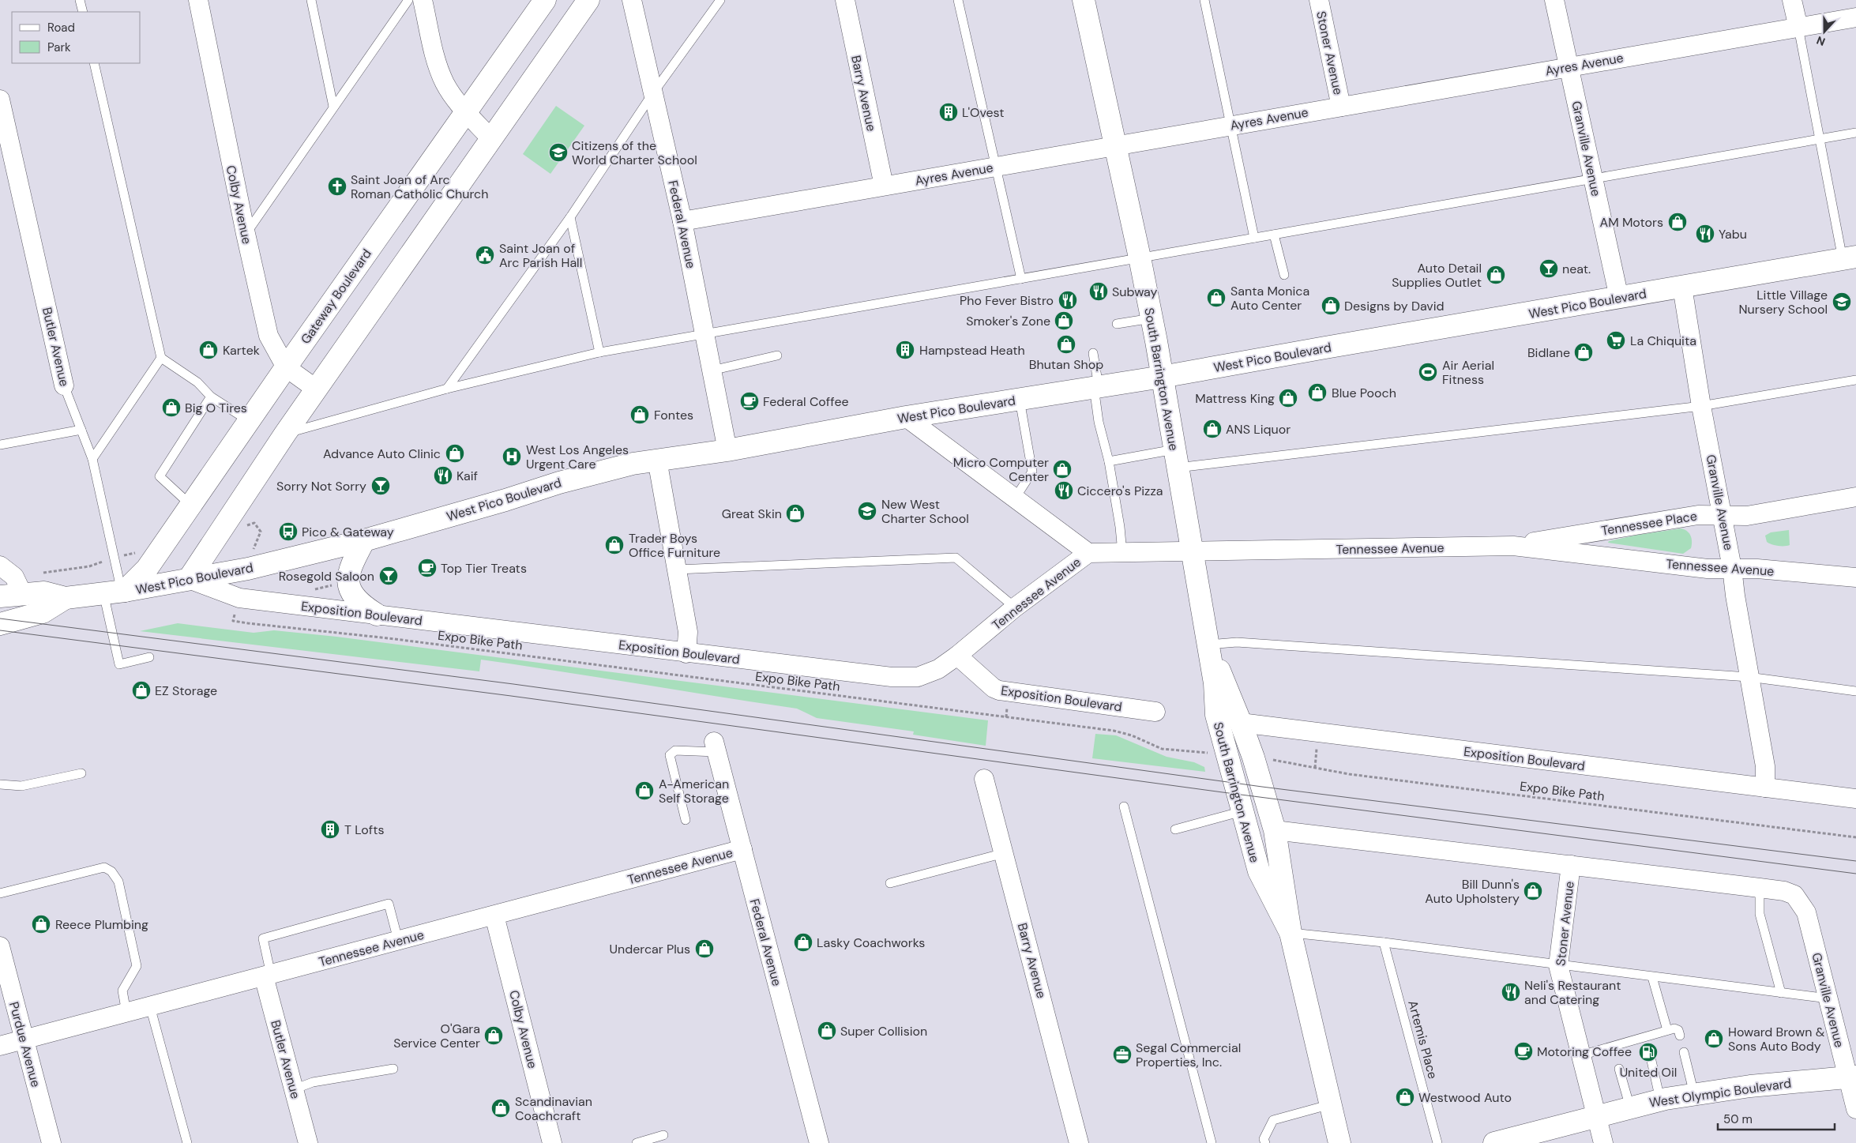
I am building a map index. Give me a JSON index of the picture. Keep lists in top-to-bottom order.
{
  "streets": {
    "main road": [
      "Gateway Boulevard",
      "West Pico Boulevard",
      "South Barrington Avenue",
      "West Olympic Boulevard"
    ],
    "street": [
      "Stoner Avenue",
      "Ayres Avenue",
      "Barry Avenue",
      "Granville Avenue",
      "Colby Avenue",
      "Federal Avenue",
      "Butler Avenue",
      "Tennessee Place",
      "Tennessee Avenue",
      "Exposition Boulevard",
      "Purdue Avenue"
    ],
    "lane": ["Artemis Place"],
    "path": ["Expo Bike Path"]
  },
  "crossings": [
    ["Stoner Avenue", "Ayres Avenue"],
    ["Stoner Avenue", "West Olympic Boulevard"],
    ["Ayres Avenue", "Barry Avenue"],
    ["Ayres Avenue", "Granville Avenue"],
    ["Ayres Avenue", "Federal Avenue"],
    ["Ayres Avenue", "South Barrington Avenue"],
    ["Granville Avenue", "West Pico Boulevard"],
    ["Granville Avenue", "Tennessee Place"],
    ["Granville Avenue", "Tennessee Avenue"],
    ["Granville Avenue", "Exposition Boulevard"],
    ["Granville Avenue", "West Olympic Boulevard"],
    ["Colby Avenue", "Gateway Boulevard"],
    ["Colby Avenue", "Tennessee Avenue"],
    ["Federal Avenue", "West Pico Boulevard"],
    ["Federal Avenue", "Tennessee Avenue"],
    ["Gateway Boulevard", "West Pico Boulevard"],
    ["Gateway Boulevard", "Butler Avenue"],
    ["West Pico Boulevard", "Butler Avenue"],
    ["West Pico Boulevard", "South Barrington Avenue"],
    ["West Pico Boulevard", "Exposition Boulevard"],
    ["Butler Avenue", "Tennessee Avenue"],
    ["South Barrington Avenue", "Tennessee Avenue"],
    ["South Barrington Avenue", "Exposition Boulevard"],
    ["Tennessee Place", "Tennessee Avenue"],
    ["Tennessee Avenue", "Exposition Boulevard"],
    ["Tennessee Avenue", "Purdue Avenue"]
  ],
  "places": {
    "building": ["L'Ovest", "Hampstead Heath", "T Lofts"],
    "school or university": ["Citizens of the World Charter School", "Little Village Nursery School", "New West Charter School"],
    "church": ["Saint Joan of Arc Roman Catholic Church"],
    "shop": [
      "AM Motors",
      "Auto Detail Supplies Outlet",
      "Santa Monica Auto Center",
      "Designs by David",
      "Smoker's Zone",
      "Bhutan Shop",
      "Kartek",
      "Bidlane",
      "Blue Pooch",
      "Mattress King",
      "Big O Tires",
      "Fontes",
      "ANS Liquor",
      "Advance Auto Clinic",
      "Micro Computer Center",
      "Great Skin",
      "Trader Boys Office Furniture",
      "EZ Storage",
      "A-American Self Storage",
      "Bill Dunn's Auto Upholstery",
      "Reece Plumbing",
      "Lasky Coachworks",
      "Undercar Plus",
      "Super Collision",
      "O'Gara Service Center",
      "Howard Brown & Sons Auto Body",
      "Westwood Auto",
      "Scandinavian Coachcraft"
    ],
    "restaurant": [
      "Yabu",
      "Subway",
      "Pho Fever Bistro",
      "Kaif",
      "Ciccero's Pizza",
      "Neli's Restaurant and Catering"
    ],
    "public building": ["Saint Joan of Arc Parish Hall"],
    "bar": ["neat.", "Sorry Not Sorry", "Rosegold Saloon"],
    "supermarket": ["La Chiquita"],
    "sports": ["Air Aerial Fitness"],
    "cafe": ["Federal Coffee", "Top Tier Treats", "Motoring Coffee"],
    "hospital": ["West Los Angeles Urgent Care"],
    "bus stop": ["Pico & Gateway"],
    "fuel station": ["United Oil"],
    "office": ["Segal Commercial Properties, Inc."]
  },
  "legend": ["Road", "Park"],
  "scale_bar": "50 m",
  "north": "bottom"
}
